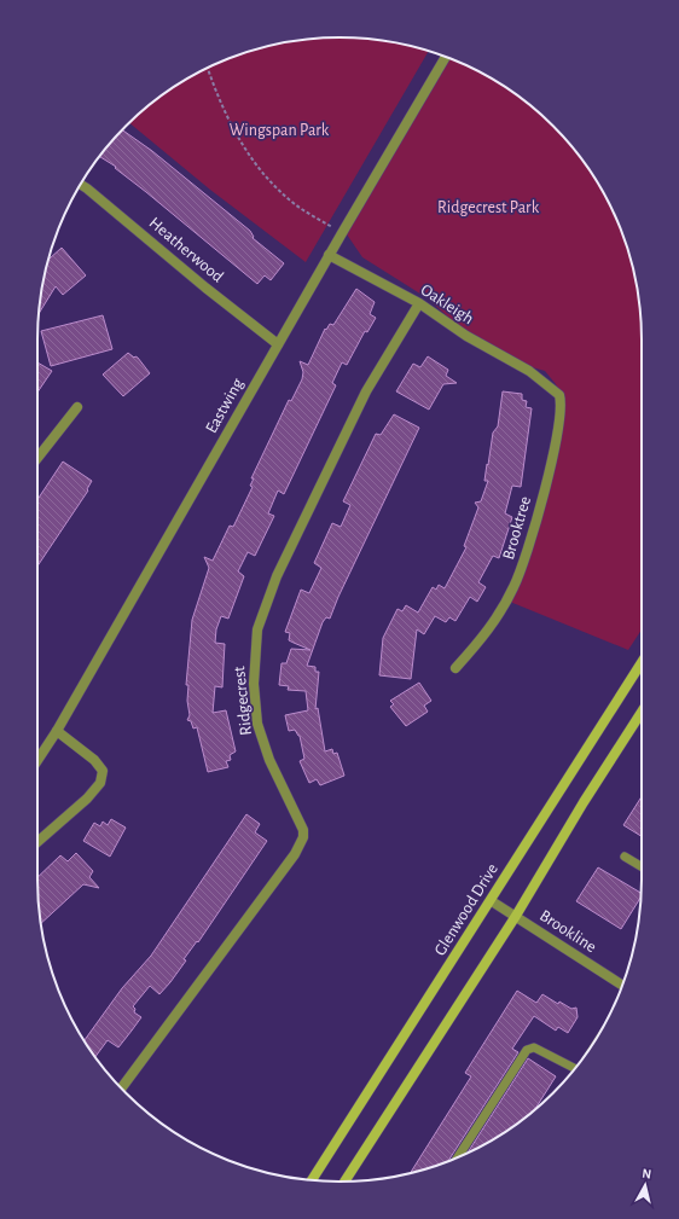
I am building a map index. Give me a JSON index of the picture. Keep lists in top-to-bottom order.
{
  "streets": {
    "main road": ["Glenwood Drive"],
    "street": [
      "Heatherwood",
      "Oakleigh",
      "Eastwing",
      "Brooktree",
      "Ridgecrest",
      "Brookline"
    ]
  },
  "crossings": [
    ["Heatherwood", "Eastwing"],
    ["Oakleigh", "Eastwing"],
    ["Oakleigh", "Brooktree"],
    ["Oakleigh", "Ridgecrest"],
    ["Glenwood Drive", "Brookline"]
  ],
  "parks": ["Wingspan Park", "Ridgecrest Park"],
  "north": "top"
}
